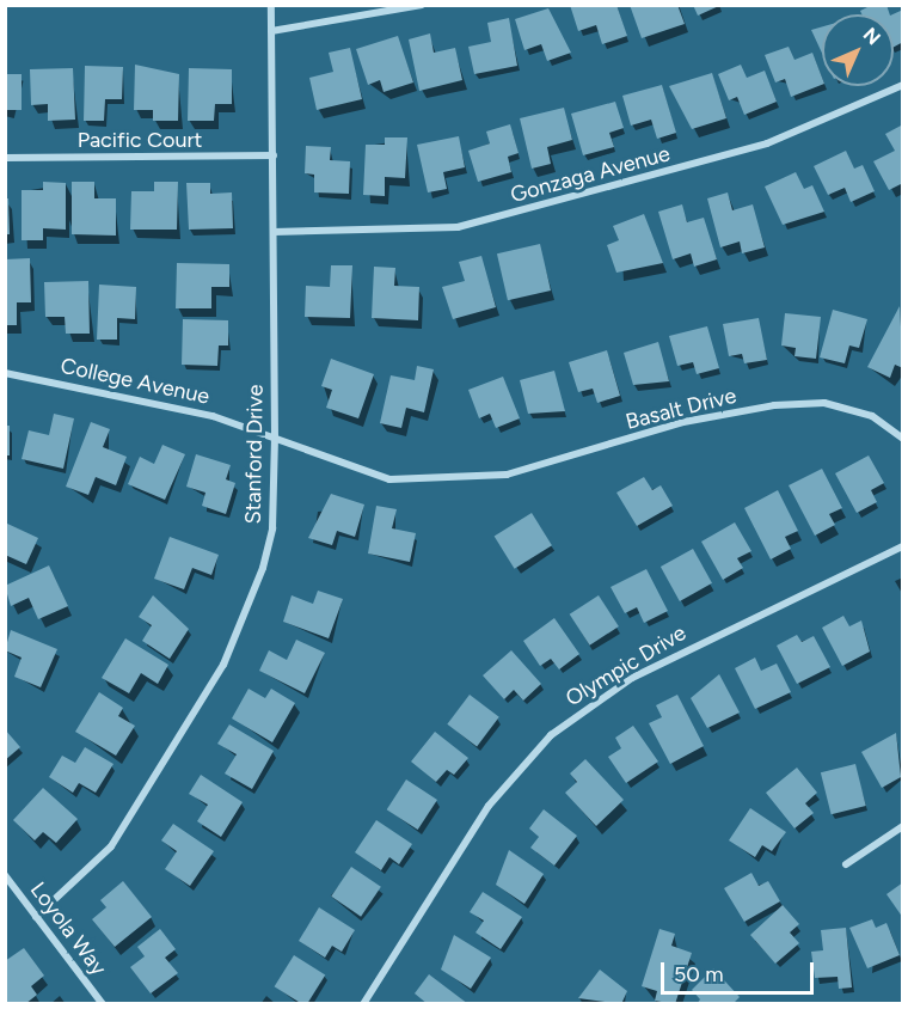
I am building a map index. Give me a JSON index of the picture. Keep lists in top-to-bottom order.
{
  "streets": {
    "street": [
      "Pacific Court",
      "Gonzaga Avenue",
      "College Avenue",
      "Basalt Drive",
      "Stanford Drive",
      "Olympic Drive",
      "Loyola Way"
    ]
  },
  "crossings": [
    ["Pacific Court", "Stanford Drive"],
    ["Gonzaga Avenue", "Stanford Drive"],
    ["College Avenue", "Basalt Drive"],
    ["College Avenue", "Stanford Drive"],
    ["Stanford Drive", "Loyola Way"]
  ],
  "scale_bar": "50 m",
  "north": "top right"
}
